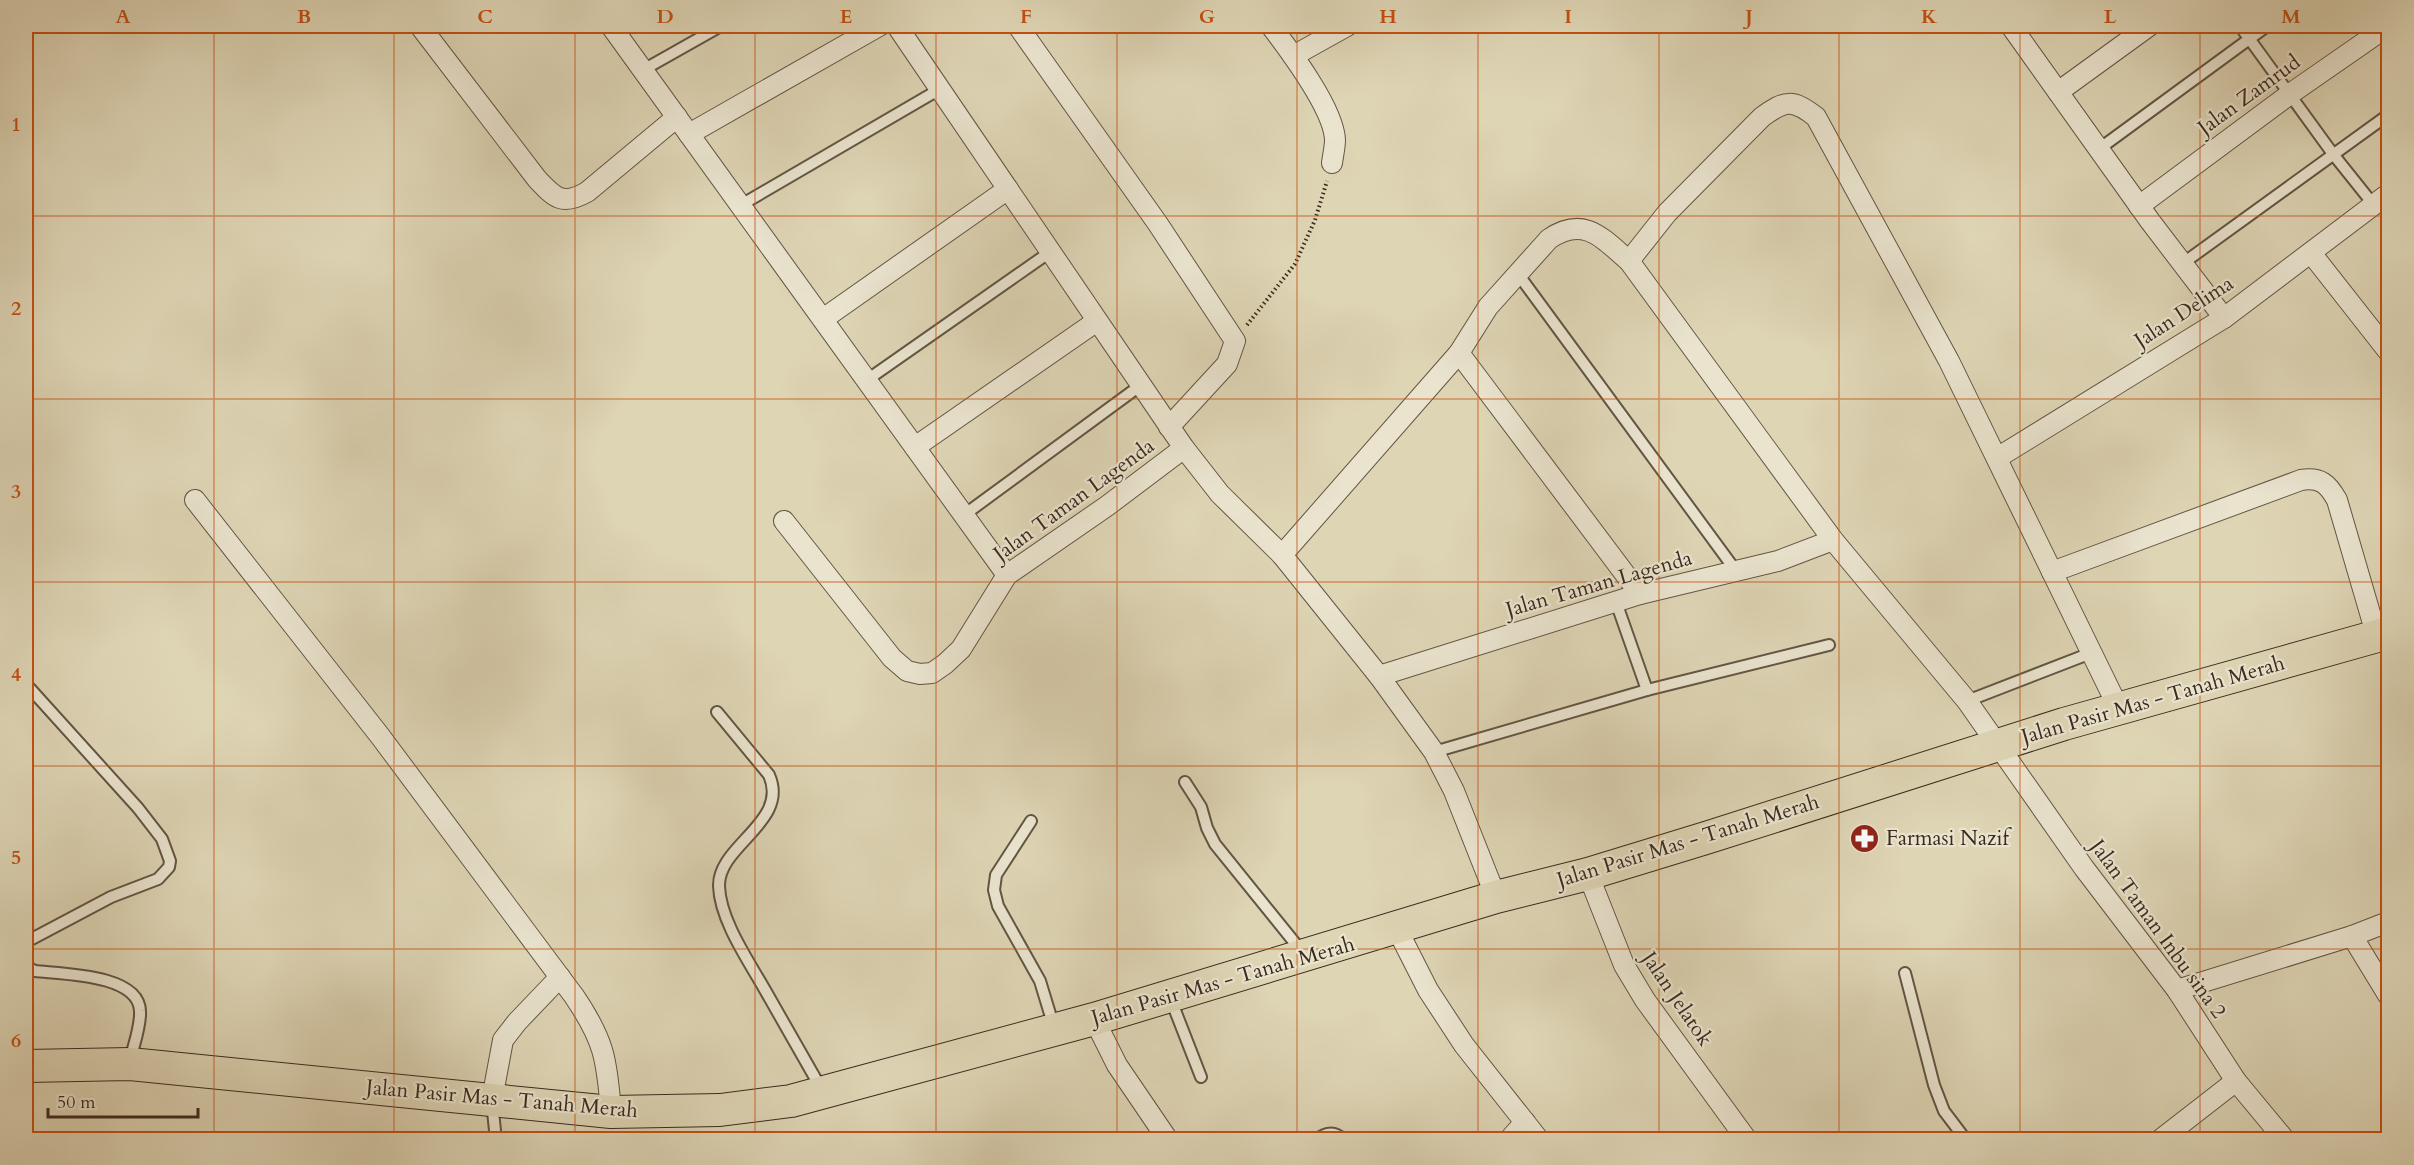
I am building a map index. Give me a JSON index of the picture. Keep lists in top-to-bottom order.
{
  "streets": {
    "main road": ["Jalan Pasir Mas - Tanah Merah"],
    "street": [
      "Jalan Zamrud",
      "Jalan Delima",
      "Jalan Taman Lagenda",
      "Jalan Taman Inbu sina 2",
      "Jalan Jelatok"
    ]
  },
  "crossings": [
    ["Jalan Taman Lagenda", "Jalan Taman Inbu sina 2"],
    ["Jalan Pasir Mas - Tanah Merah", "Jalan Taman Inbu sina 2"],
    ["Jalan Pasir Mas - Tanah Merah", "Jalan Jelatok"]
  ],
  "places": {
    "pharmacy": ["Farmasi Nazif"]
  },
  "scale_bar": "50 m",
  "grid": {
    "columns": [
      "A",
      "B",
      "C",
      "D",
      "E",
      "F",
      "G",
      "H",
      "I",
      "J",
      "K",
      "L",
      "M"
    ],
    "rows": [
      "1",
      "2",
      "3",
      "4",
      "5",
      "6"
    ]
  }
}
